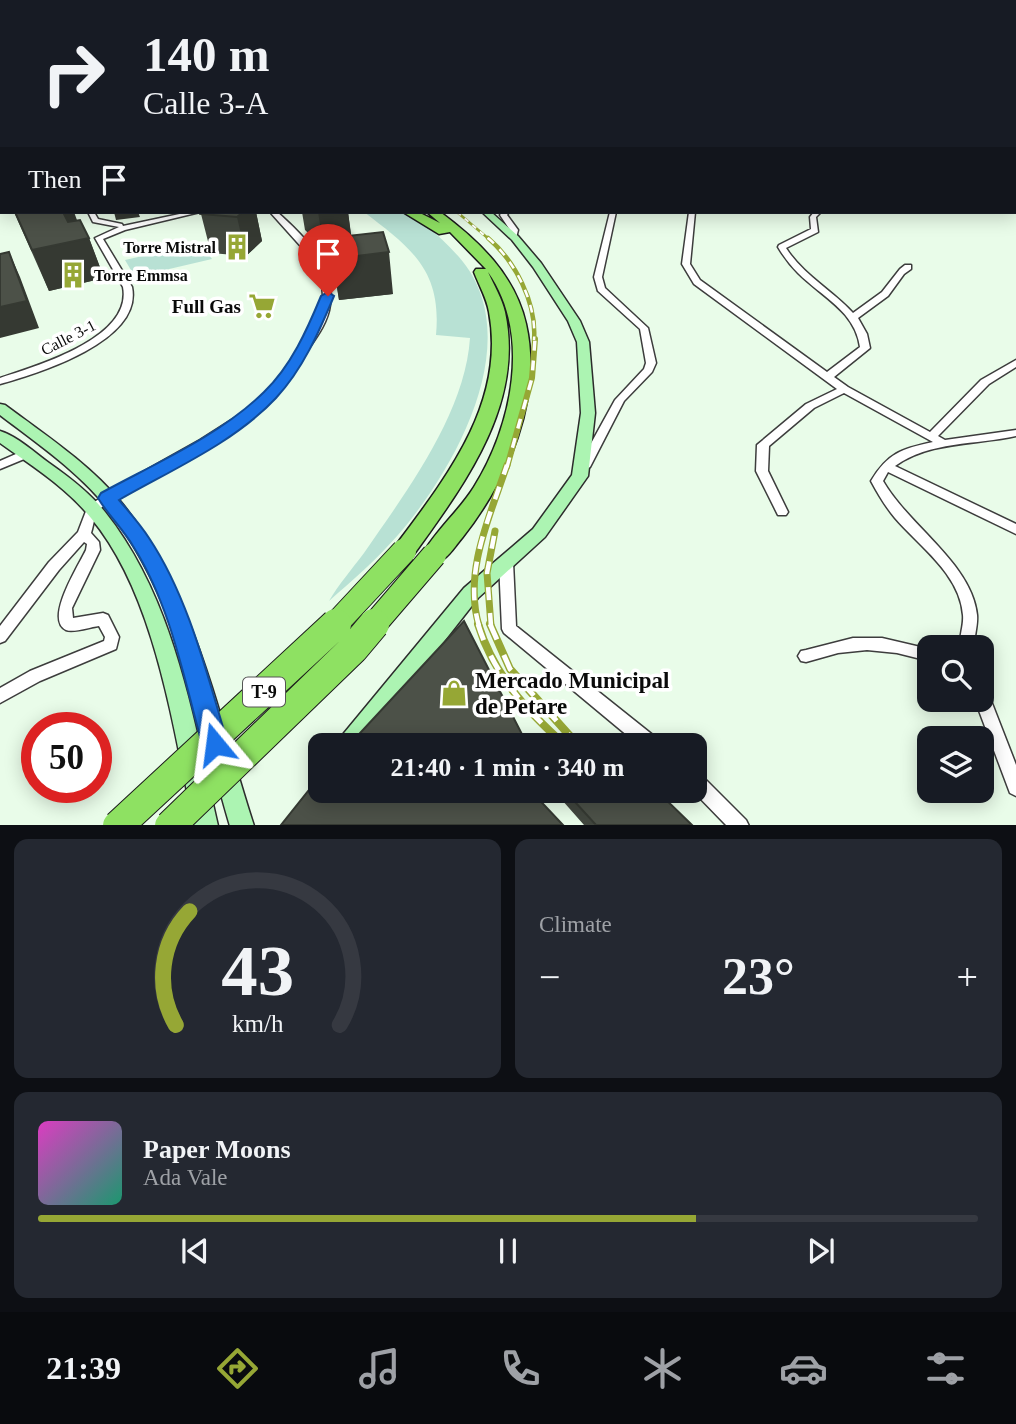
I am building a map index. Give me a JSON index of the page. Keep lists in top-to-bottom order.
{
  "streets": {
    "highway": ["T-9"],
    "street": ["Calle 3-1"]
  },
  "places": {
    "building": ["Torre Mistral", "Torre Emmsa"],
    "supermarket": ["Full Gas"],
    "shop": ["Mercado Municipal de Petare"]
  },
  "page": {
    "turn": ["140 m", "Calle 3-A"],
    "then": "Then",
    "limit": "50",
    "trip": "21:40 · 1 min · 340 m",
    "tile": "Climate",
    "heat": ["−", "23°", "+"],
    "song": ["Paper Moons", "Ada Vale"],
    "tabs": "21:39",
    "gauge": ["43", "km/h"]
  }
}
